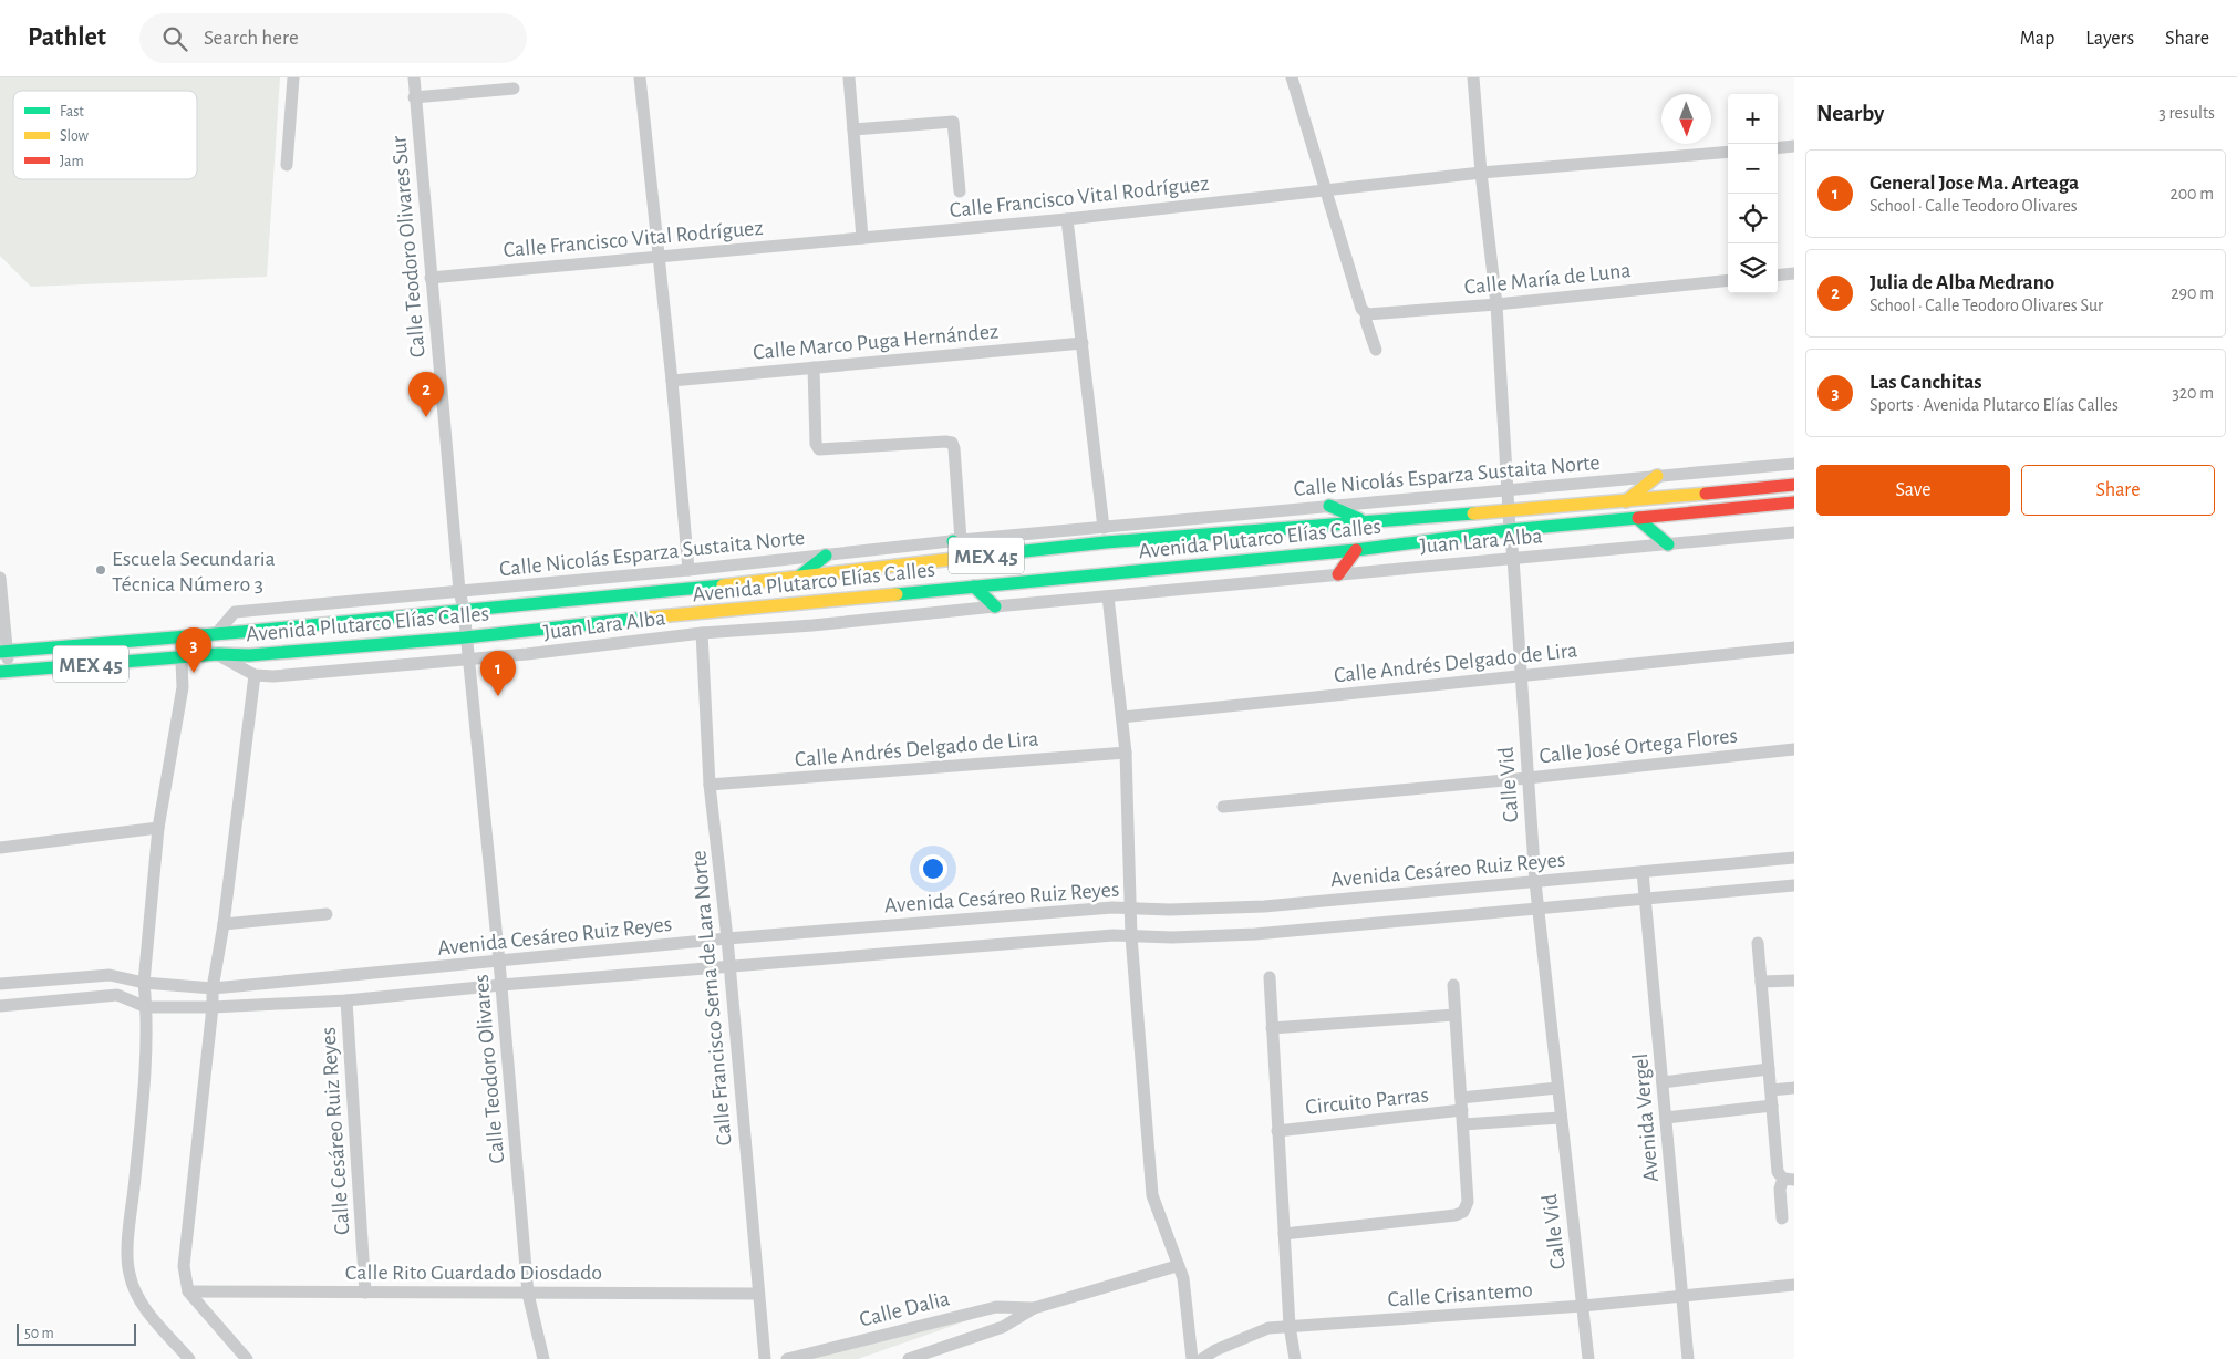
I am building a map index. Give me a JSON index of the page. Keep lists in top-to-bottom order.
{
  "streets": {
    "main road": ["Avenida Plutarco Elías Calles", "MEX 45"],
    "street": [
      "Calle Francisco Vital Rodríguez",
      "Calle Teodoro Olivares Sur",
      "Calle María de Luna",
      "Calle Marco Puga Hernández",
      "Calle Nicolás Esparza Sustaita Norte",
      "Juan Lara Alba",
      "Calle Andrés Delgado de Lira",
      "Calle José Ortega Flores",
      "Calle Vid",
      "Avenida Cesáreo Ruiz Reyes",
      "Calle Francisco Serna de Lara Norte",
      "Calle Teodoro Olivares",
      "Circuito Parras",
      "Avenida Vergel",
      "Calle Cesáreo Ruiz Reyes",
      "Calle Rito Guardado Diosdado",
      "Calle Crisantemo",
      "Calle Dalia"
    ]
  },
  "crossings": [
    ["Calle Francisco Vital Rodríguez", "Calle Teodoro Olivares Sur"],
    ["Calle Francisco Vital Rodríguez", "Calle Vid"],
    ["Calle Teodoro Olivares Sur", "Calle Nicolás Esparza Sustaita Norte"],
    ["Calle Teodoro Olivares Sur", "Avenida Plutarco Elías Calles"],
    ["Calle Teodoro Olivares Sur", "Calle Teodoro Olivares"],
    ["Calle María de Luna", "Calle Vid"],
    ["Calle Nicolás Esparza Sustaita Norte", "Avenida Plutarco Elías Calles"],
    ["Calle Nicolás Esparza Sustaita Norte", "Calle Vid"],
    ["Avenida Plutarco Elías Calles", "Juan Lara Alba"],
    ["Avenida Plutarco Elías Calles", "Calle Vid"],
    ["Avenida Plutarco Elías Calles", "Calle Teodoro Olivares"],
    ["Juan Lara Alba", "Calle Vid"],
    ["Juan Lara Alba", "Calle Francisco Serna de Lara Norte"],
    ["Juan Lara Alba", "Calle Teodoro Olivares"],
    ["Calle Andrés Delgado de Lira", "Calle Vid"],
    ["Calle Andrés Delgado de Lira", "Calle Francisco Serna de Lara Norte"],
    ["Calle José Ortega Flores", "Calle Vid"],
    ["Calle Vid", "Avenida Cesáreo Ruiz Reyes"],
    ["Calle Vid", "Circuito Parras"],
    ["Calle Vid", "Calle Crisantemo"],
    ["Avenida Cesáreo Ruiz Reyes", "Calle Francisco Serna de Lara Norte"],
    ["Avenida Cesáreo Ruiz Reyes", "Calle Teodoro Olivares"],
    ["Avenida Cesáreo Ruiz Reyes", "Avenida Vergel"],
    ["Avenida Cesáreo Ruiz Reyes", "Calle Cesáreo Ruiz Reyes"],
    ["Calle Francisco Serna de Lara Norte", "Calle Rito Guardado Diosdado"],
    ["Calle Teodoro Olivares", "Calle Rito Guardado Diosdado"],
    ["Circuito Parras", "Calle Crisantemo"],
    ["Avenida Vergel", "Calle Crisantemo"],
    ["Calle Cesáreo Ruiz Reyes", "Calle Rito Guardado Diosdado"]
  ],
  "places": ["Escuela Secundaria Técnica Número 3"],
  "legend": ["Fast", "Slow", "Jam"],
  "scale_bar": "50 m",
  "north": "bottom",
  "page": {
    "header": "Pathlet",
    "search": "Search here",
    "nav": ["Map", "Layers", "Share"],
    "heading": ["Nearby", "3 results"],
    "map_buttons": ["+", "−"],
    "list": [
      {
        "mark": "1",
        "name": "General Jose Ma. Arteaga",
        "note": "School · Calle Teodoro Olivares",
        "value": "200 m"
      },
      {
        "mark": "2",
        "name": "Julia de Alba Medrano",
        "note": "School · Calle Teodoro Olivares Sur",
        "value": "290 m"
      },
      {
        "mark": "3",
        "name": "Las Canchitas",
        "note": "Sports · Avenida Plutarco Elías Calles",
        "value": "320 m"
      }
    ],
    "pins": ["2", "3", "1"],
    "buttons": ["Save", "Share"],
    "scale": "50 m"
  }
}
